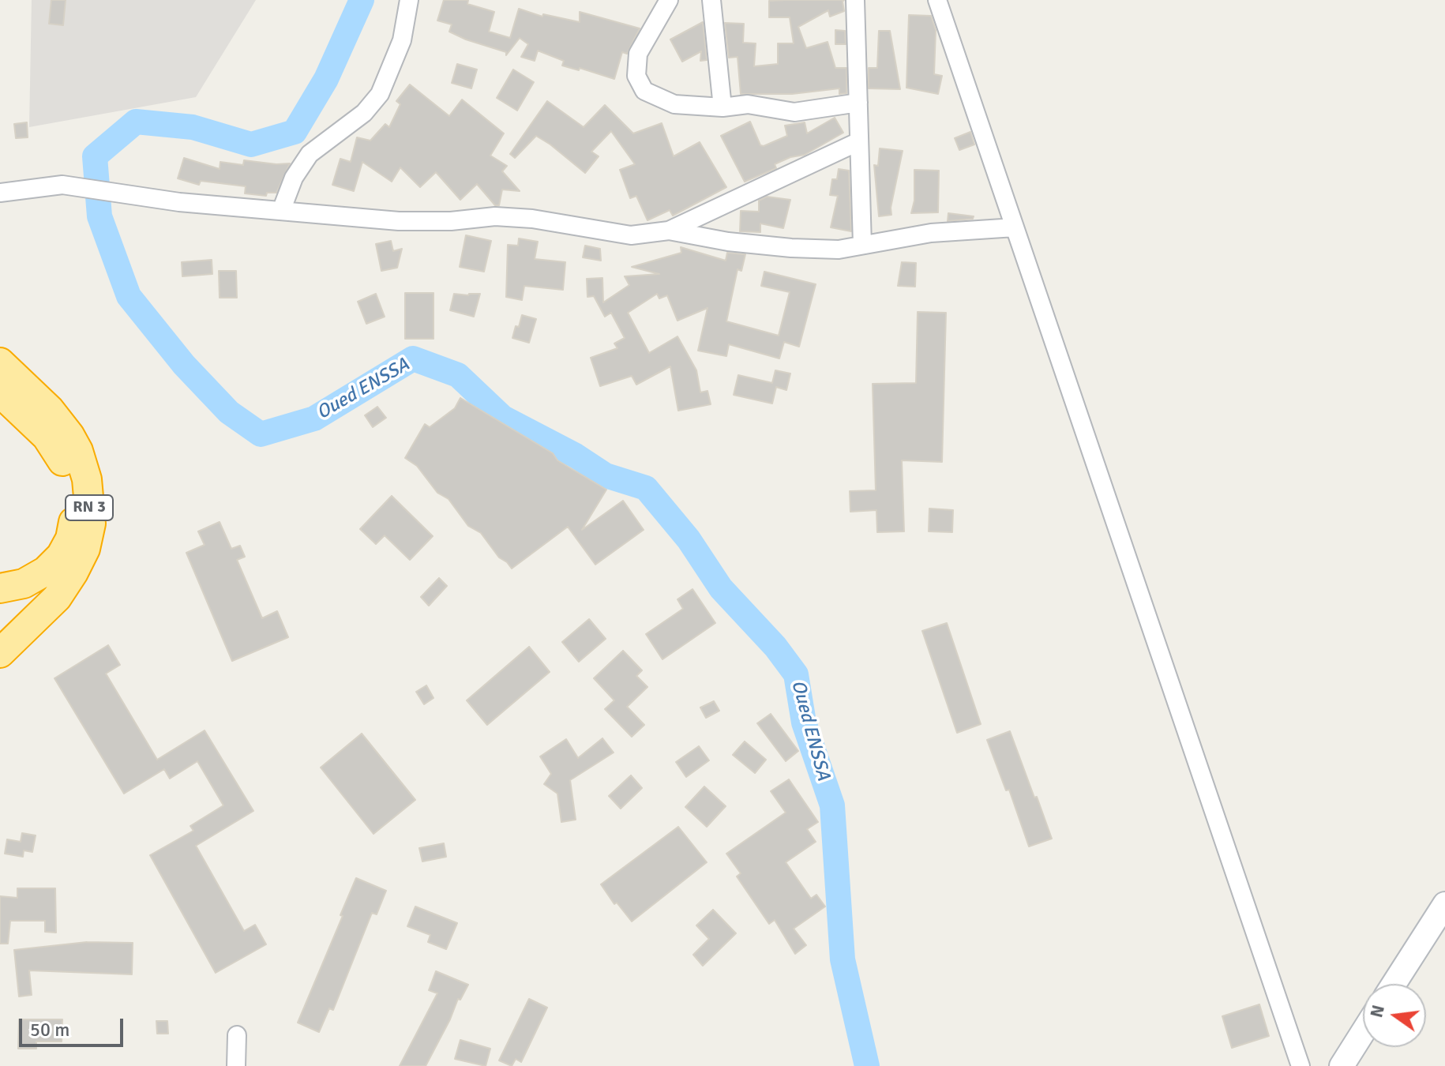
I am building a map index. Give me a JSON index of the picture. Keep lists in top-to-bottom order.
{
  "streets": {
    "highway": ["RN 3"]
  },
  "water": ["Oued ENSSA"],
  "scale_bar": "50 m",
  "north": "left"
}
